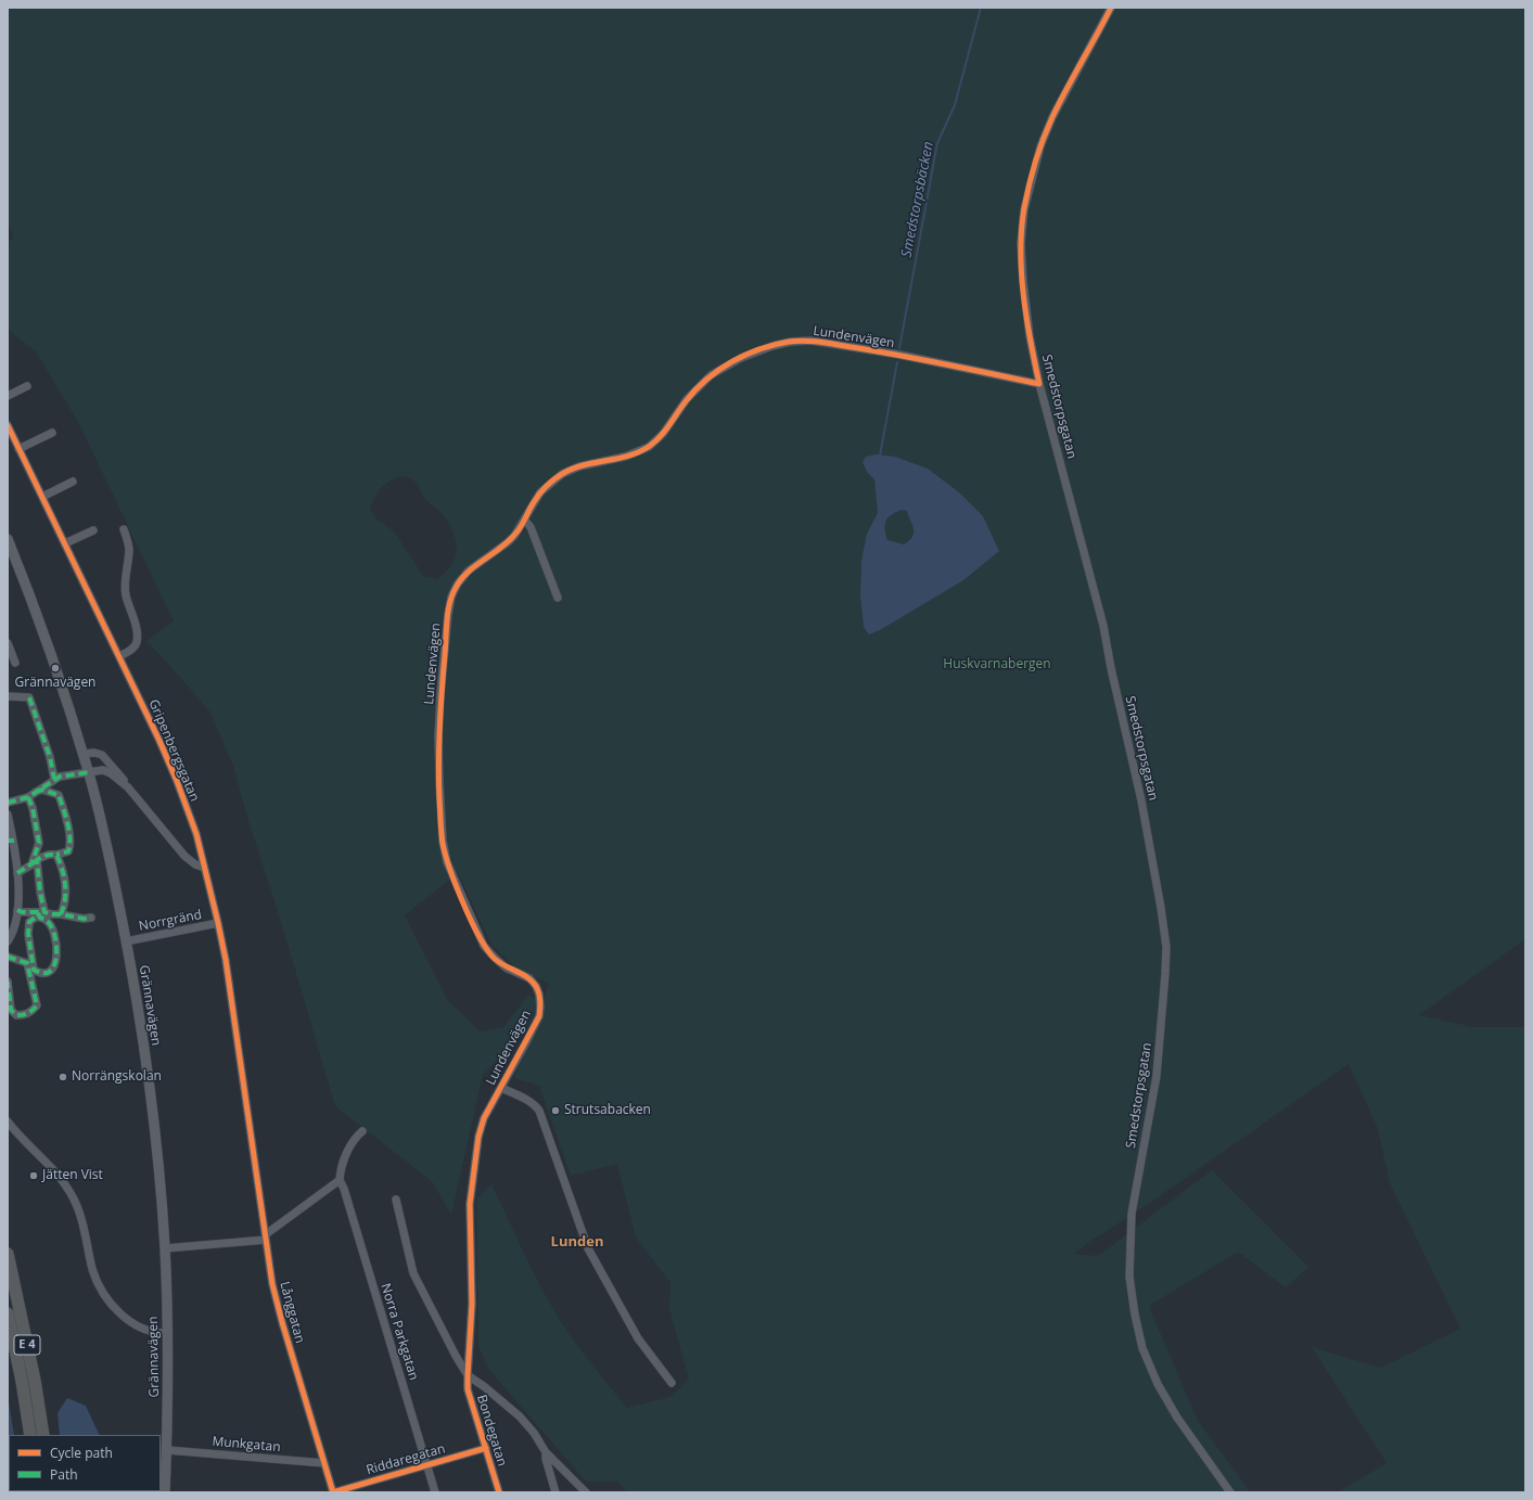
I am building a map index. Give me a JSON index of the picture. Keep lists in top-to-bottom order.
{
  "streets": {
    "highway": ["E 4"],
    "main road": ["Grännavägen"],
    "street": [
      "Lundenvägen",
      "Smedstorpsgatan",
      "Gripenbergsgatan",
      "Norrgränd",
      "Långgatan",
      "Norra Parkgatan",
      "Bondegatan",
      "Munkgatan",
      "Riddaregatan"
    ]
  },
  "crossings": [
    ["Lundenvägen", "Smedstorpsgatan"],
    ["Lundenvägen", "Bondegatan"],
    ["Gripenbergsgatan", "Norrgränd"],
    ["Gripenbergsgatan", "Långgatan"],
    ["Norrgränd", "Grännavägen"],
    ["Grännavägen", "Munkgatan"],
    ["Långgatan", "Munkgatan"],
    ["Långgatan", "Riddaregatan"],
    ["Norra Parkgatan", "Riddaregatan"],
    ["Bondegatan", "Riddaregatan"]
  ],
  "districts": ["Lunden"],
  "water": ["Smedstorpsbäcken"],
  "parks": ["Huskvarnabergen"],
  "places": [
    "Grännavägen",
    "Norrängskolan",
    "Strutsabacken",
    "Jätten Vist"
  ],
  "legend": ["Cycle path", "Path"]
}
